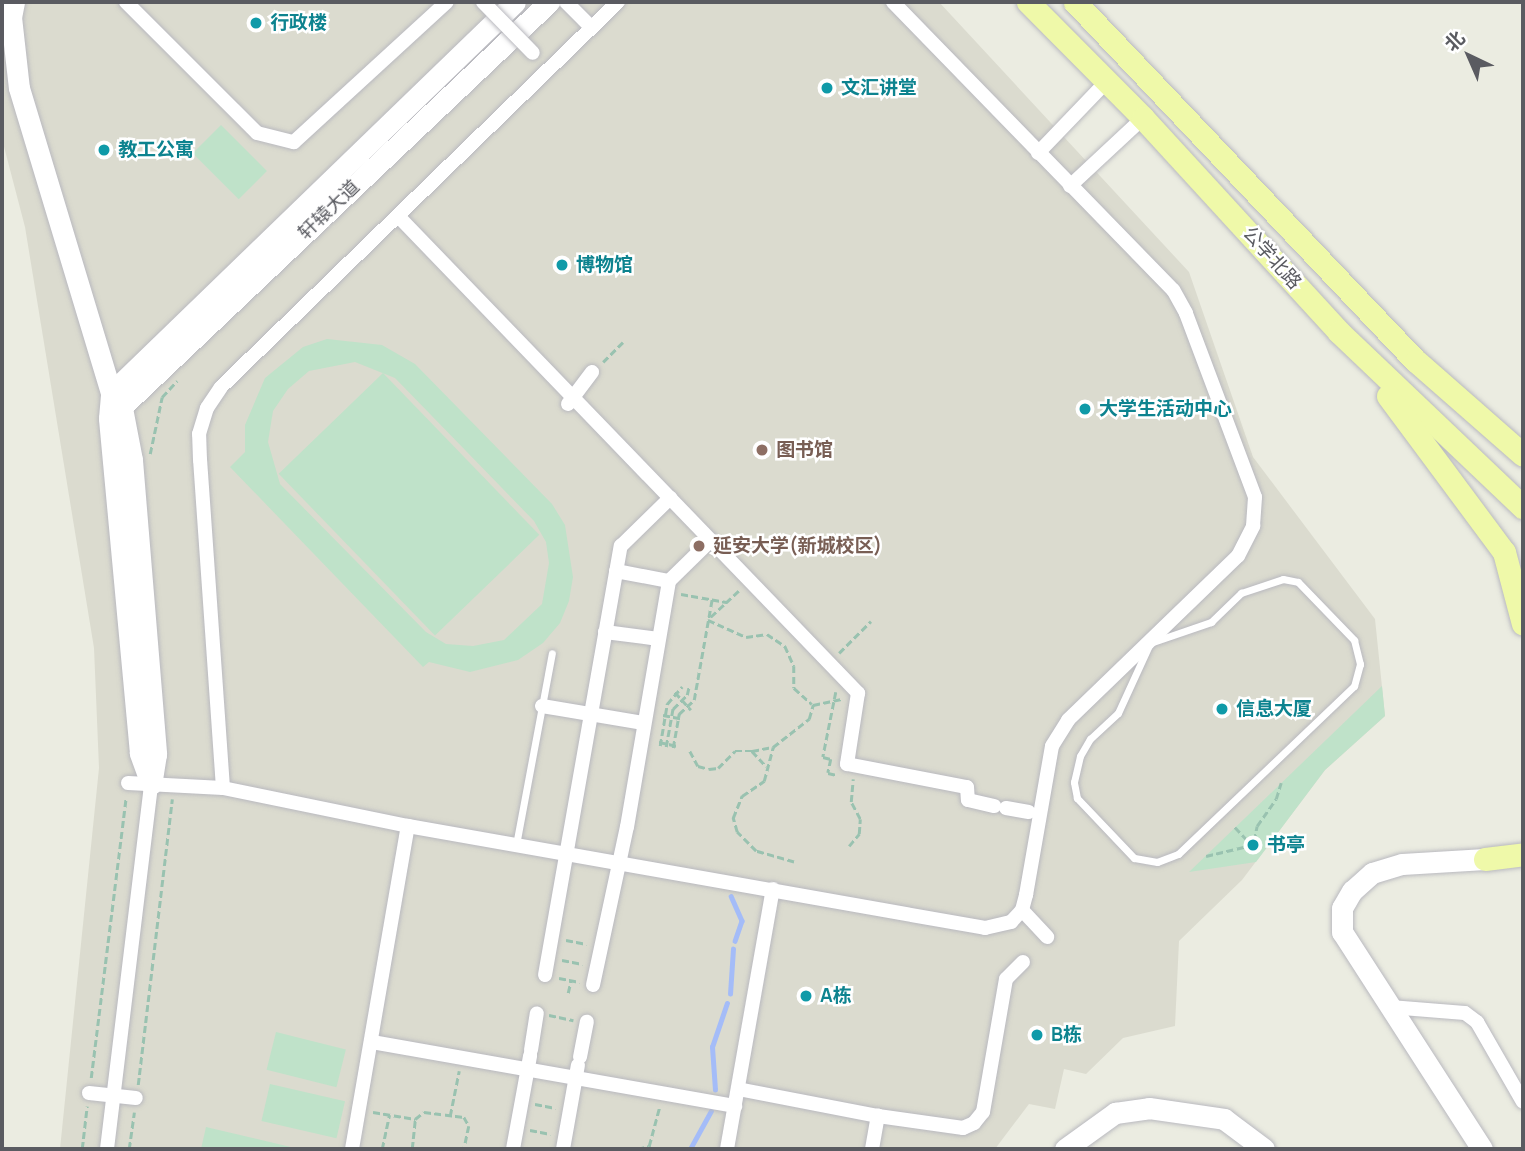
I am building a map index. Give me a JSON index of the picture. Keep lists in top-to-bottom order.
{
  "streets": {
    "main road": ["公学北路"],
    "street": ["轩辕大道"]
  },
  "places": [
    "行政楼",
    "文汇讲堂",
    "教工公寓",
    "博物馆",
    "大学生活动中心",
    "图书馆",
    "延安大学(新城校区)",
    "信息大厦",
    "书亭",
    "A栋",
    "B栋"
  ],
  "north": "top left"
}
